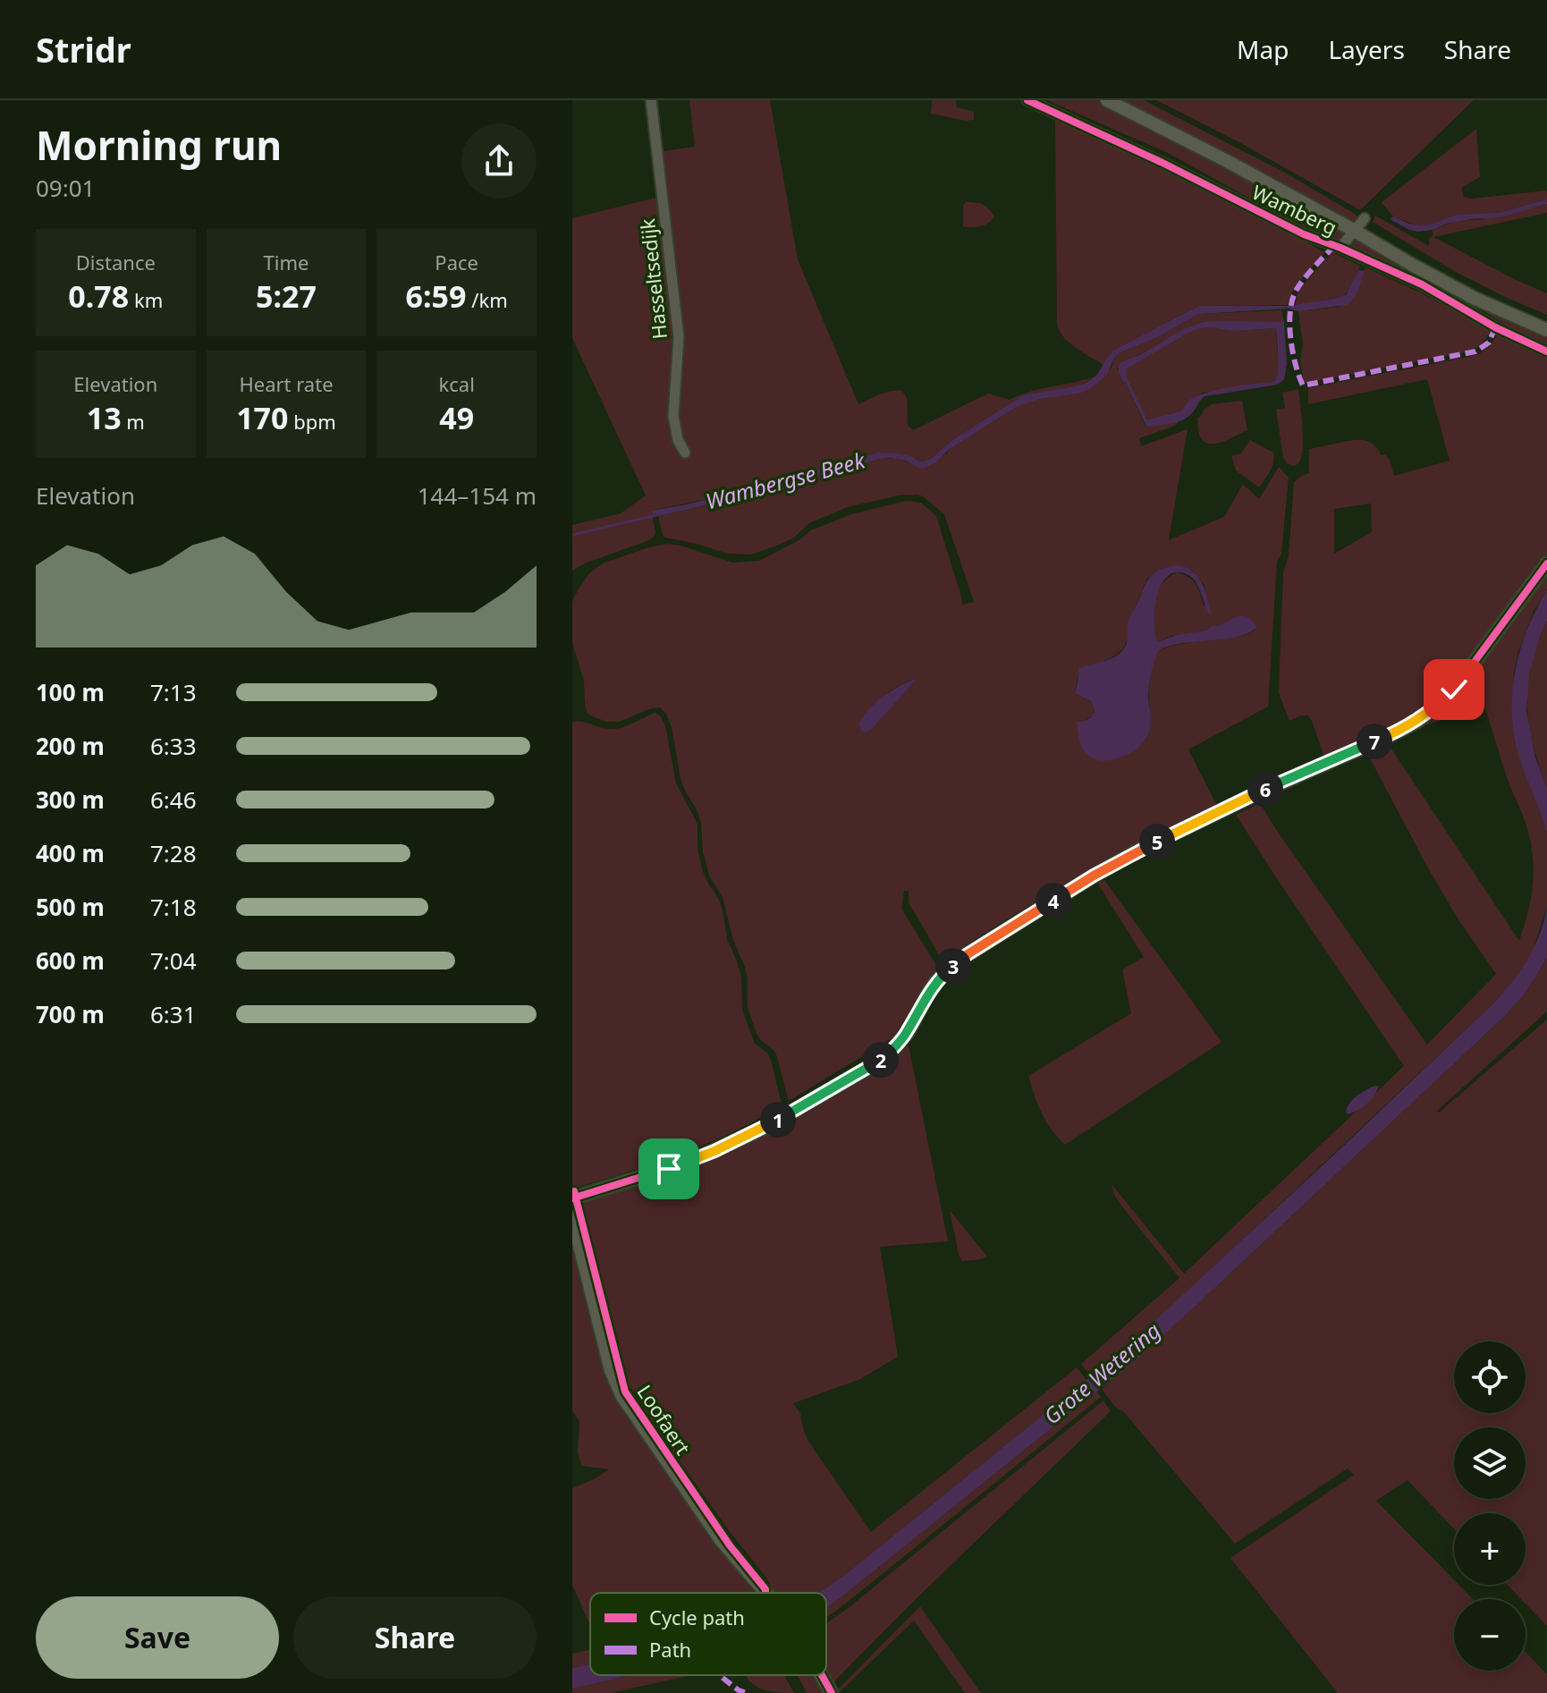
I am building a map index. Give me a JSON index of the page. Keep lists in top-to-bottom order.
{
  "streets": {
    "street": ["Wamberg", "Hasseltsedijk", "Loofaert"]
  },
  "water": ["Wambergse Beek", "Grote Wetering"],
  "legend": ["Cycle path", "Path"],
  "page": {
    "header": "Stridr",
    "nav": ["Map", "Layers", "Share"],
    "heading": ["Morning run", "09:01"],
    "stats": [
      ["Distance", "0.78 km"],
      ["Time", "5:27"],
      ["Pace", "6:59 /km"],
      ["Elevation", "13 m"],
      ["Heart rate", "170 bpm"],
      ["kcal", "49"]
    ],
    "chart": ["Elevation", "144–154 m"],
    "list": [
      {
        "name": "100 m",
        "note": "7:13"
      },
      {
        "name": "200 m",
        "note": "6:33"
      },
      {
        "name": "300 m",
        "note": "6:46"
      },
      {
        "name": "400 m",
        "note": "7:28"
      },
      {
        "name": "500 m",
        "note": "7:18"
      },
      {
        "name": "600 m",
        "note": "7:04"
      },
      {
        "name": "700 m",
        "note": "6:31"
      }
    ],
    "pins": [
      "7",
      "6",
      "5",
      "4",
      "3",
      "2",
      "1"
    ],
    "map_buttons": ["+", "−"],
    "buttons": ["Save", "Share"]
  }
}
